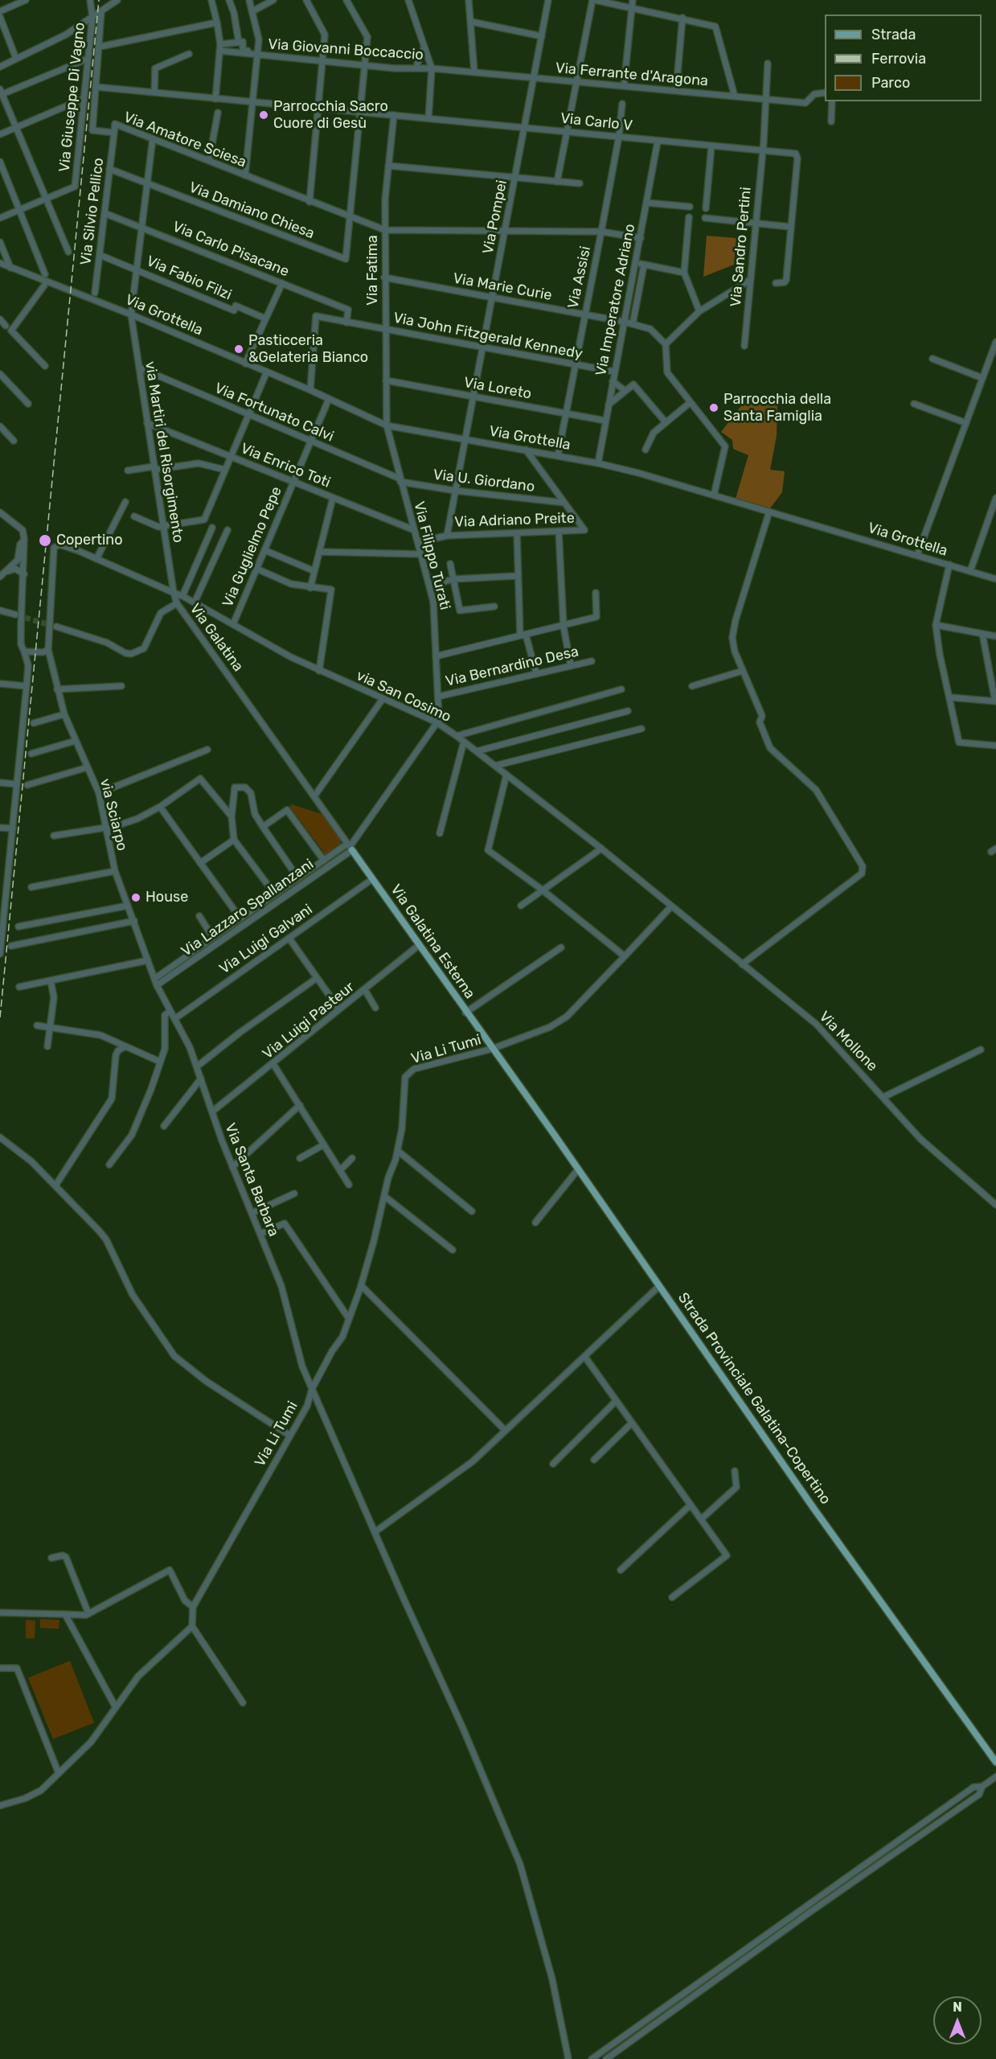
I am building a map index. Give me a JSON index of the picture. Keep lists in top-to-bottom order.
{
  "streets": {
    "main road": ["Via Galatina Esterna", "Strada Provinciale Galatina-Copertino"],
    "street": [
      "Via Giovanni Boccaccio",
      "Via Ferrante d'Aragona",
      "Via Giuseppe Di Vagno",
      "Via Carlo V",
      "Via Amatore Sciesa",
      "Via Damiano Chiesa",
      "Via Silvio Pellico",
      "Via Pompei",
      "Via Sandro Pertini",
      "Via Carlo Pisacane",
      "Via Fatima",
      "Via Assisi",
      "Via Fabio Filzi",
      "Via Marie Curie",
      "Via Imperatore Adriano",
      "Via Grottella",
      "Via John Fitzgerald Kennedy",
      "Via Loreto",
      "Via Fortunato Calvi",
      "via Martiri del Risorgimento",
      "Via Enrico Toti",
      "Via U. Giordano",
      "Via Adriano Preite",
      "Via Guglielmo Pepe",
      "Via Filippo Turati",
      "Via Galatina",
      "Via Bernardino Desa",
      "via San Cosimo",
      "via Sciarpo",
      "Via Lazzaro Spallanzani",
      "Via Luigi Galvani",
      "Via Luigi Pasteur",
      "Via Mollone",
      "Via Li Tumi",
      "Via Santa Barbara"
    ]
  },
  "crossings": [
    ["Via Giovanni Boccaccio", "Via Ferrante d'Aragona"],
    ["Via Ferrante d'Aragona", "Via Pompei"],
    ["Via Ferrante d'Aragona", "Via Sandro Pertini"],
    ["Via Giuseppe Di Vagno", "Via Amatore Sciesa"],
    ["Via Carlo V", "Via Amatore Sciesa"],
    ["Via Carlo V", "Via Pompei"],
    ["Via Carlo V", "Via Sandro Pertini"],
    ["Via Carlo V", "Via Fatima"],
    ["Via Carlo V", "Via Assisi"],
    ["Via Carlo V", "Via Imperatore Adriano"],
    ["Via Amatore Sciesa", "Via Damiano Chiesa"],
    ["Via Amatore Sciesa", "Via Silvio Pellico"],
    ["Via Amatore Sciesa", "Via Pompei"],
    ["Via Amatore Sciesa", "Via Fatima"],
    ["Via Amatore Sciesa", "Via Assisi"],
    ["Via Amatore Sciesa", "Via Imperatore Adriano"],
    ["Via Amatore Sciesa", "via Martiri del Risorgimento"],
    ["Via Damiano Chiesa", "Via Silvio Pellico"],
    ["Via Damiano Chiesa", "via Martiri del Risorgimento"],
    ["Via Silvio Pellico", "Via Carlo Pisacane"],
    ["Via Silvio Pellico", "Via Fabio Filzi"],
    ["Via Pompei", "Via Marie Curie"],
    ["Via Pompei", "Via Grottella"],
    ["Via Pompei", "Via John Fitzgerald Kennedy"],
    ["Via Pompei", "Via Loreto"],
    ["Via Pompei", "Via U. Giordano"],
    ["Via Pompei", "Via Adriano Preite"],
    ["Via Carlo Pisacane", "Via John Fitzgerald Kennedy"],
    ["Via Carlo Pisacane", "via Martiri del Risorgimento"],
    ["Via Fatima", "Via Marie Curie"],
    ["Via Fatima", "Via Grottella"],
    ["Via Fatima", "Via John Fitzgerald Kennedy"],
    ["Via Fatima", "Via Loreto"],
    ["Via Fatima", "Via Filippo Turati"],
    ["Via Assisi", "Via Marie Curie"],
    ["Via Assisi", "Via Grottella"],
    ["Via Assisi", "Via John Fitzgerald Kennedy"],
    ["Via Assisi", "Via Loreto"],
    ["Via Fabio Filzi", "via Martiri del Risorgimento"],
    ["Via Marie Curie", "Via Imperatore Adriano"],
    ["Via Imperatore Adriano", "Via Grottella"],
    ["Via Imperatore Adriano", "Via John Fitzgerald Kennedy"],
    ["Via Imperatore Adriano", "Via Loreto"],
    ["Via Grottella", "Via John Fitzgerald Kennedy"],
    ["Via Grottella", "via Martiri del Risorgimento"],
    ["Via Grottella", "Via Guglielmo Pepe"],
    ["Via Grottella", "Via Filippo Turati"],
    ["Via Fortunato Calvi", "via Martiri del Risorgimento"],
    ["Via Fortunato Calvi", "Via U. Giordano"],
    ["Via Fortunato Calvi", "Via Guglielmo Pepe"],
    ["Via Fortunato Calvi", "Via Filippo Turati"],
    ["via Martiri del Risorgimento", "Via Enrico Toti"],
    ["via Martiri del Risorgimento", "Via Galatina"],
    ["via Martiri del Risorgimento", "via San Cosimo"],
    ["Via Enrico Toti", "Via Guglielmo Pepe"],
    ["Via Enrico Toti", "Via Filippo Turati"],
    ["Via U. Giordano", "Via Adriano Preite"],
    ["Via U. Giordano", "Via Filippo Turati"],
    ["Via Adriano Preite", "Via Filippo Turati"],
    ["Via Guglielmo Pepe", "via San Cosimo"],
    ["Via Filippo Turati", "Via Bernardino Desa"],
    ["Via Filippo Turati", "via San Cosimo"],
    ["Via Galatina", "via San Cosimo"],
    ["Via Galatina", "via Sciarpo"],
    ["Via Galatina", "Via Lazzaro Spallanzani"],
    ["Via Galatina", "Via Galatina Esterna"],
    ["via San Cosimo", "Via Mollone"],
    ["via Sciarpo", "Via Lazzaro Spallanzani"],
    ["via Sciarpo", "Via Santa Barbara"],
    ["Via Lazzaro Spallanzani", "Via Galatina Esterna"],
    ["Via Lazzaro Spallanzani", "Via Santa Barbara"],
    ["Via Luigi Galvani", "Via Galatina Esterna"],
    ["Via Luigi Galvani", "Via Santa Barbara"],
    ["Via Galatina Esterna", "Via Luigi Pasteur"],
    ["Via Galatina Esterna", "Via Li Tumi"],
    ["Via Galatina Esterna", "Strada Provinciale Galatina-Copertino"],
    ["Via Luigi Pasteur", "Via Santa Barbara"],
    ["Via Li Tumi", "Via Santa Barbara"],
    ["Via Li Tumi", "Strada Provinciale Galatina-Copertino"]
  ],
  "places": [
    "Parrocchia Sacro Cuore di Gesù",
    "Pasticceria &Gelateria Bianco",
    "Parrocchia della Santa Famiglia",
    "Copertino",
    "House"
  ],
  "legend": ["Strada", "Ferrovia", "Parco"],
  "north": "top"
}
